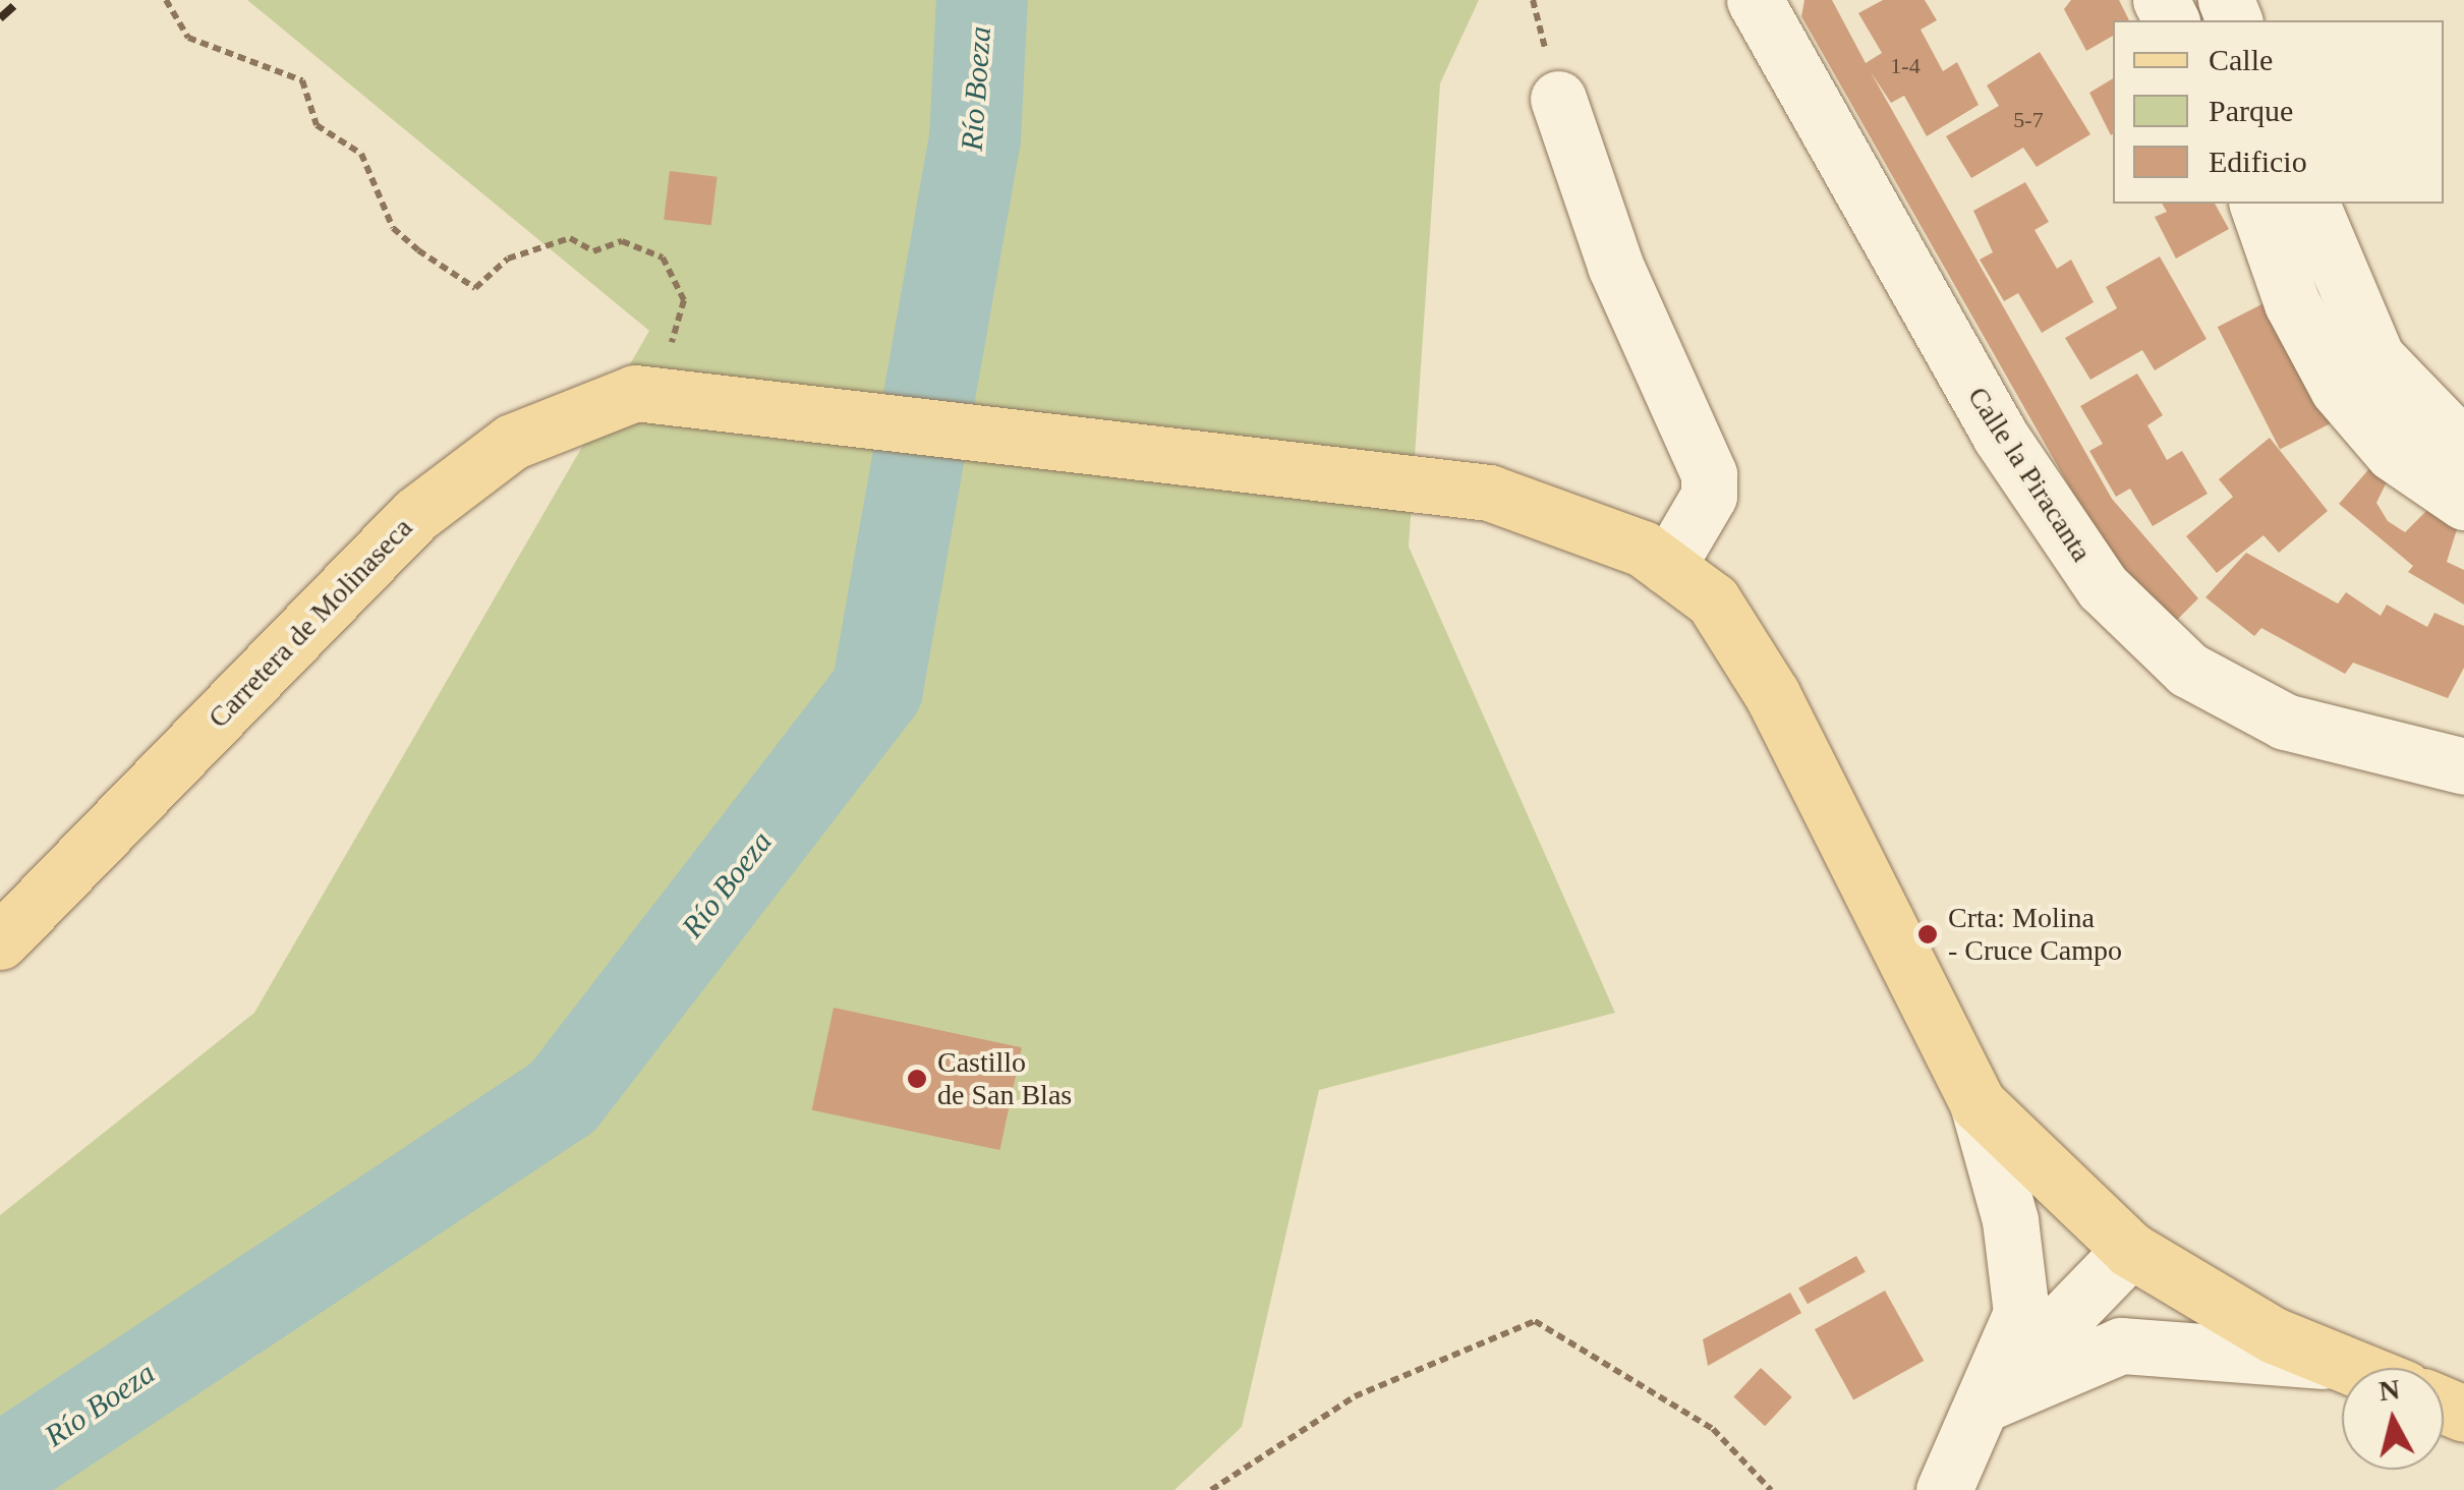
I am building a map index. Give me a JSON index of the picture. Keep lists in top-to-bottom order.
{
  "streets": {
    "main road": ["Carretera de Molinaseca"],
    "street": ["Calle la Piracanta"]
  },
  "water": ["Río Boeza"],
  "places": ["Crta: Molina - Cruce Campo", "Castillo de San Blas"],
  "house_numbers": ["1-4", "5-7"],
  "legend": ["Calle", "Parque", "Edificio"],
  "north": "top"
}
